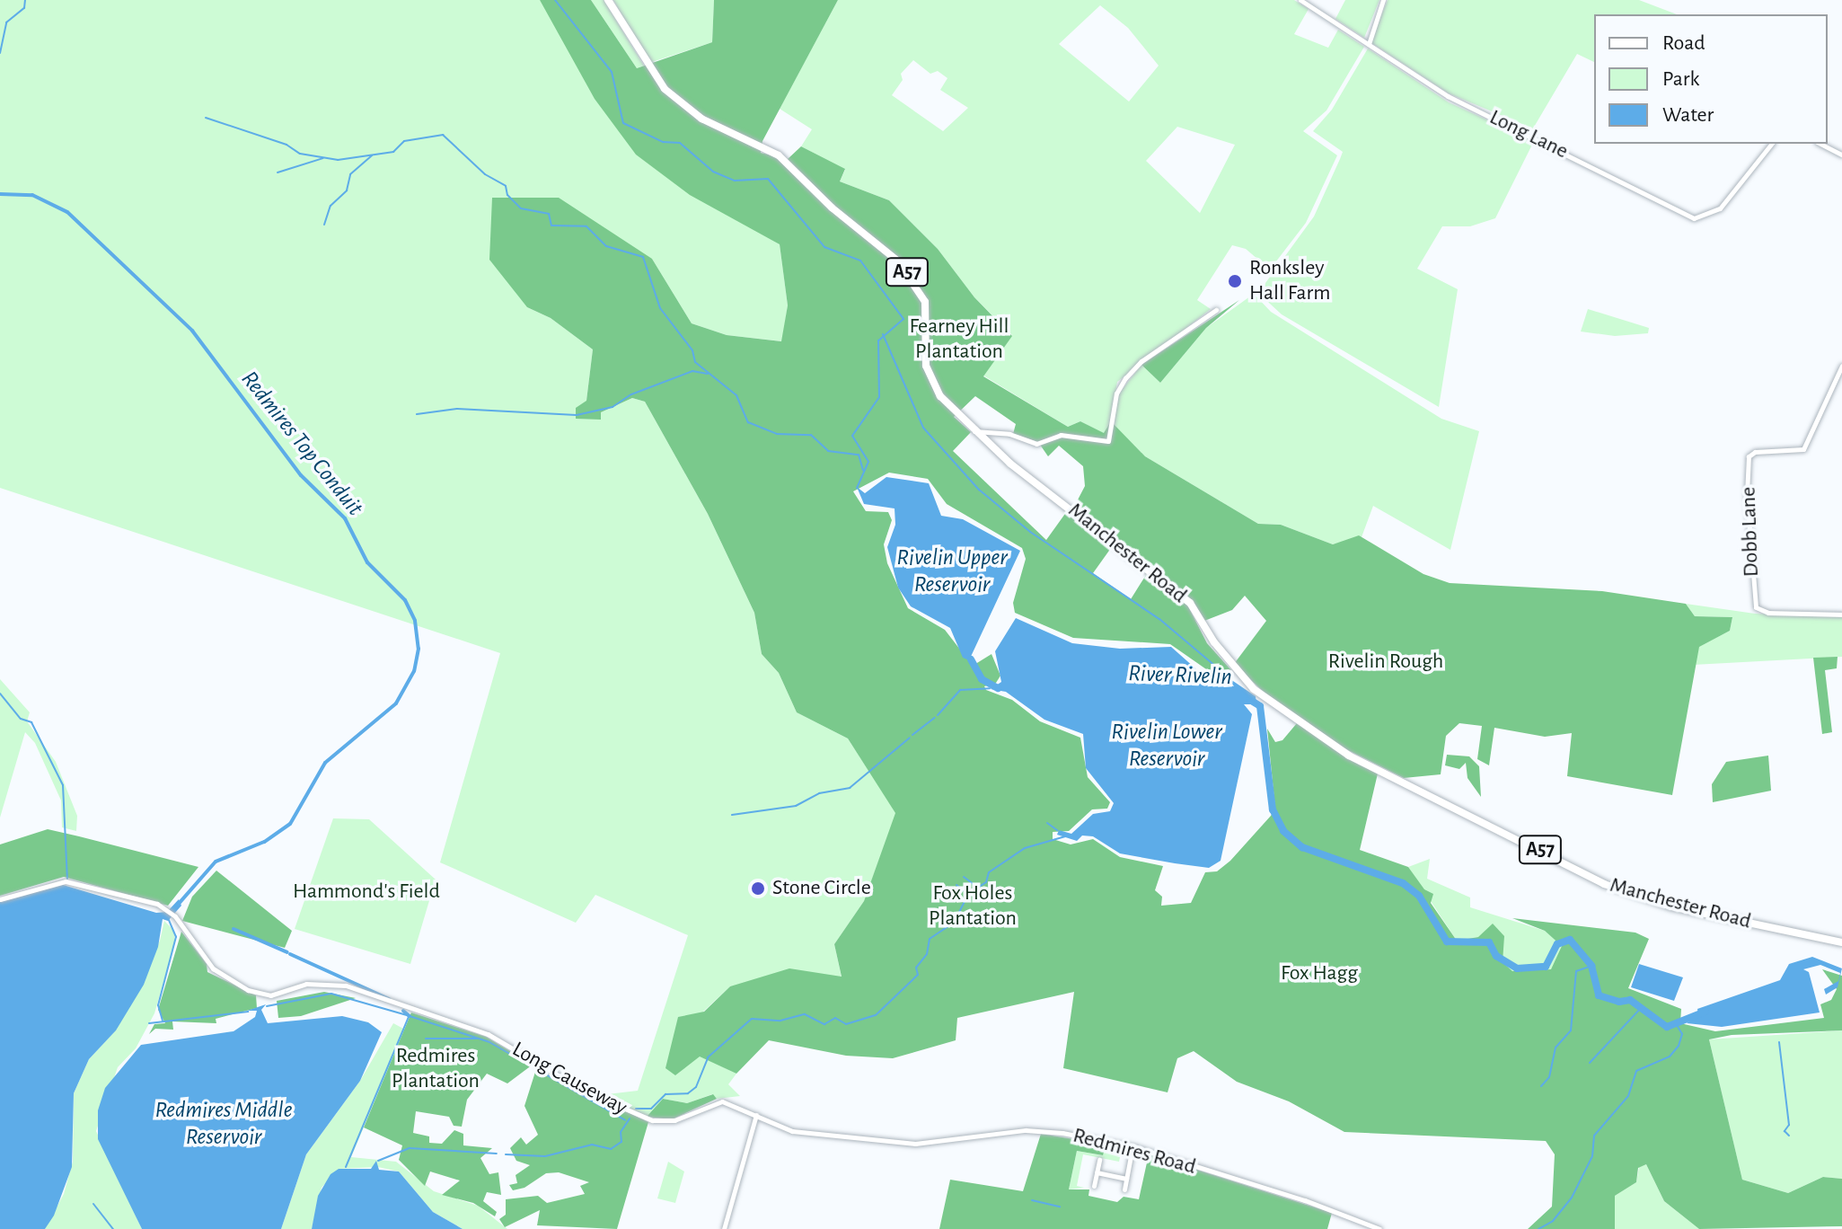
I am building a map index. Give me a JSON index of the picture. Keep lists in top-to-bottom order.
{
  "streets": {
    "main road": ["A57", "Manchester Road"],
    "street": [
      "Long Lane",
      "Dobb Lane",
      "Long Causeway",
      "Redmires Road"
    ]
  },
  "crossings": [
    ["Long Causeway", "Redmires Road"]
  ],
  "water": [
    "Redmires Top Conduit",
    "Rivelin Upper Reservoir",
    "River Rivelin",
    "Rivelin Lower Reservoir",
    "Redmires Middle Reservoir"
  ],
  "parks": [
    "Fearney Hill Plantation",
    "Rivelin Rough",
    "Hammond's Field",
    "Fox Holes Plantation",
    "Fox Hagg",
    "Redmires Plantation"
  ],
  "places": ["Ronksley Hall Farm", "Stone Circle"],
  "legend": ["Road", "Park", "Water"]
}
